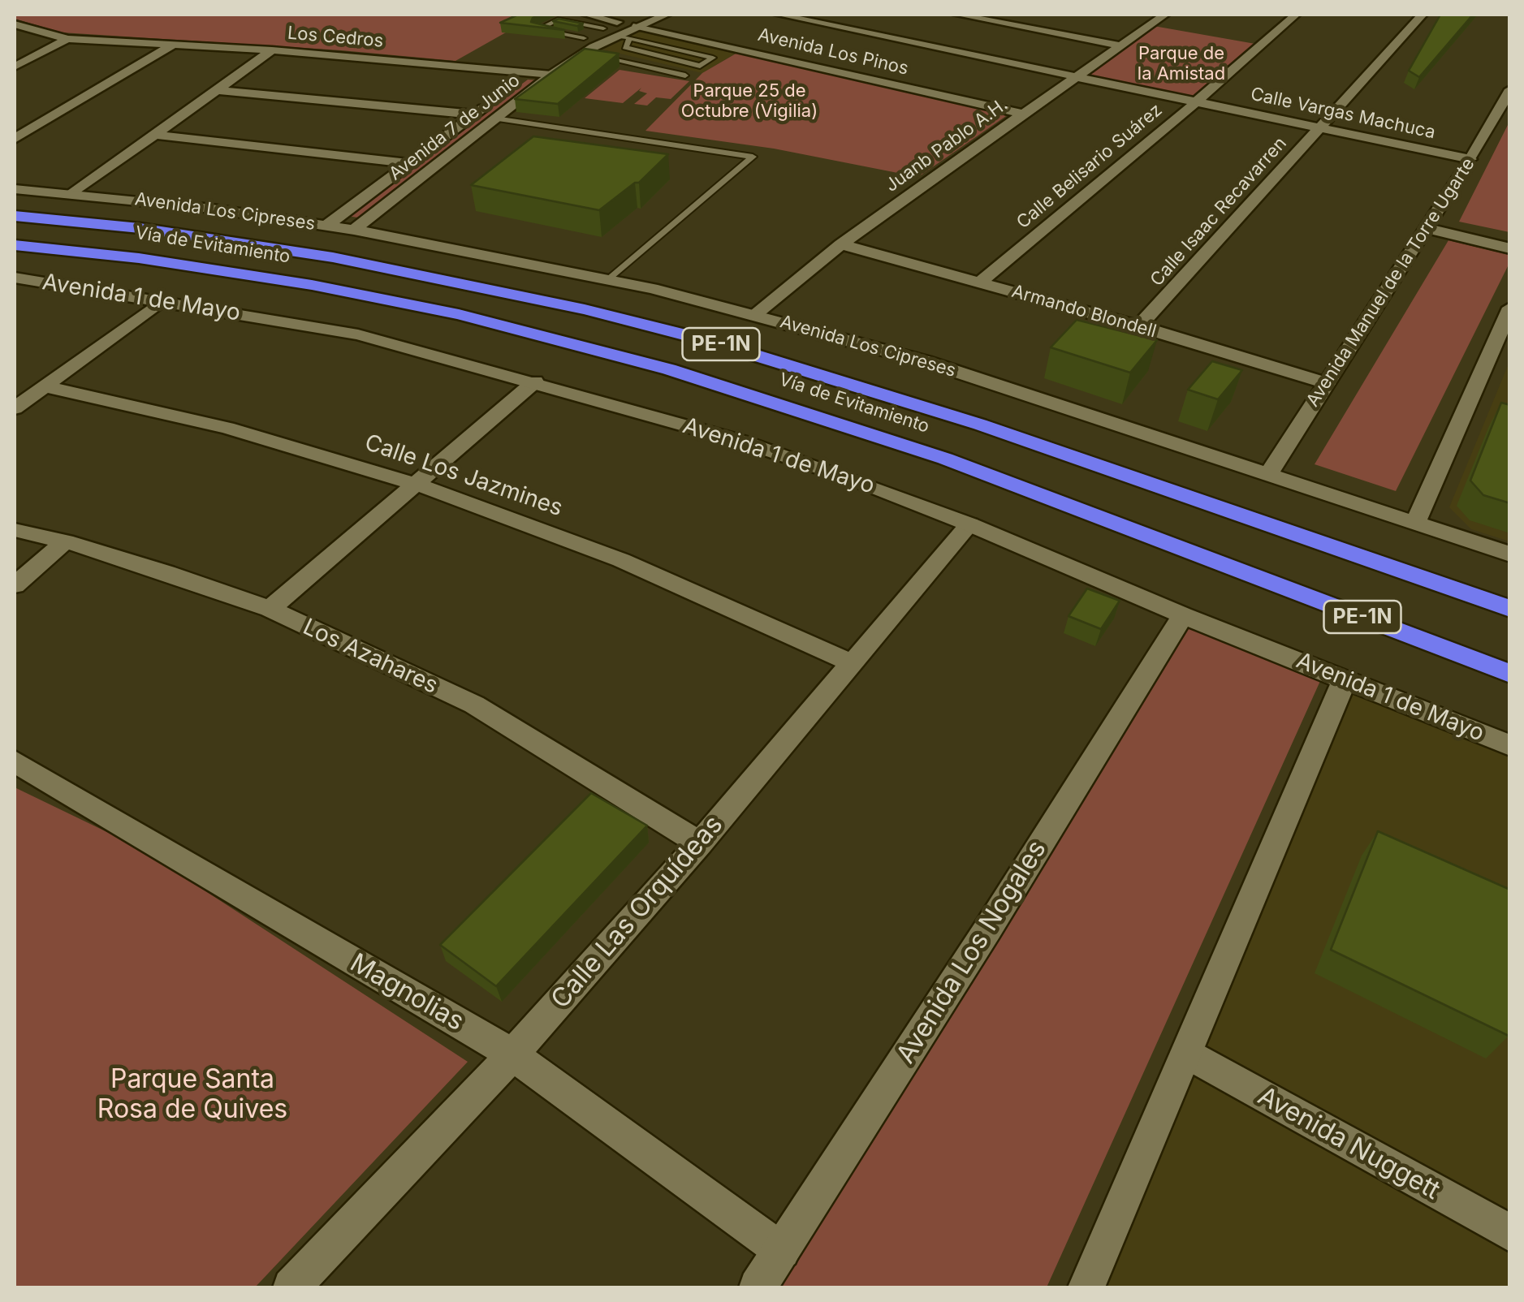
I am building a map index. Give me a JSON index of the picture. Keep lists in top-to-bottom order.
{
  "streets": {
    "highway": ["Vía de Evitamiento", "PE-1N"],
    "street": [
      "Los Cedros",
      "Avenida Los Pinos",
      "Calle Vargas Machuca",
      "Avenida 7 de Junio",
      "Juanb Pablo A.H.",
      "Calle Belisario Suárez",
      "Avenida Los Cipreses",
      "Calle Isaac Recavarren",
      "Avenida Manuel de la Torre Ugarte",
      "Avenida 1 de Mayo",
      "Armando Blondell",
      "Calle Los Jazmines",
      "Los Azahares",
      "Calle Las Orquídeas",
      "Avenida Los Nogales",
      "Magnolias",
      "Avenida Nuggett"
    ]
  },
  "crossings": [
    ["Los Cedros", "Avenida 7 de Junio"],
    ["Avenida Los Pinos", "Avenida 7 de Junio"],
    ["Avenida Los Pinos", "Juanb Pablo A.H."],
    ["Calle Vargas Machuca", "Juanb Pablo A.H."],
    ["Calle Vargas Machuca", "Calle Belisario Suárez"],
    ["Calle Vargas Machuca", "Calle Isaac Recavarren"],
    ["Calle Vargas Machuca", "Avenida Manuel de la Torre Ugarte"],
    ["Avenida 7 de Junio", "Avenida Los Cipreses"],
    ["Juanb Pablo A.H.", "Avenida Los Cipreses"],
    ["Juanb Pablo A.H.", "Armando Blondell"],
    ["Calle Belisario Suárez", "Armando Blondell"],
    ["Avenida Los Cipreses", "Avenida Manuel de la Torre Ugarte"],
    ["Calle Isaac Recavarren", "Armando Blondell"],
    ["Avenida Manuel de la Torre Ugarte", "Armando Blondell"],
    ["Avenida 1 de Mayo", "Calle Las Orquídeas"],
    ["Avenida 1 de Mayo", "Avenida Los Nogales"],
    ["Calle Los Jazmines", "Calle Las Orquídeas"],
    ["Los Azahares", "Calle Las Orquídeas"],
    ["Calle Las Orquídeas", "Magnolias"],
    ["Avenida Los Nogales", "Magnolias"]
  ],
  "parks": ["Parque de la Amistad", "Parque 25 de Octubre (Vigilia)", "Parque Santa Rosa de Quives"]
}
